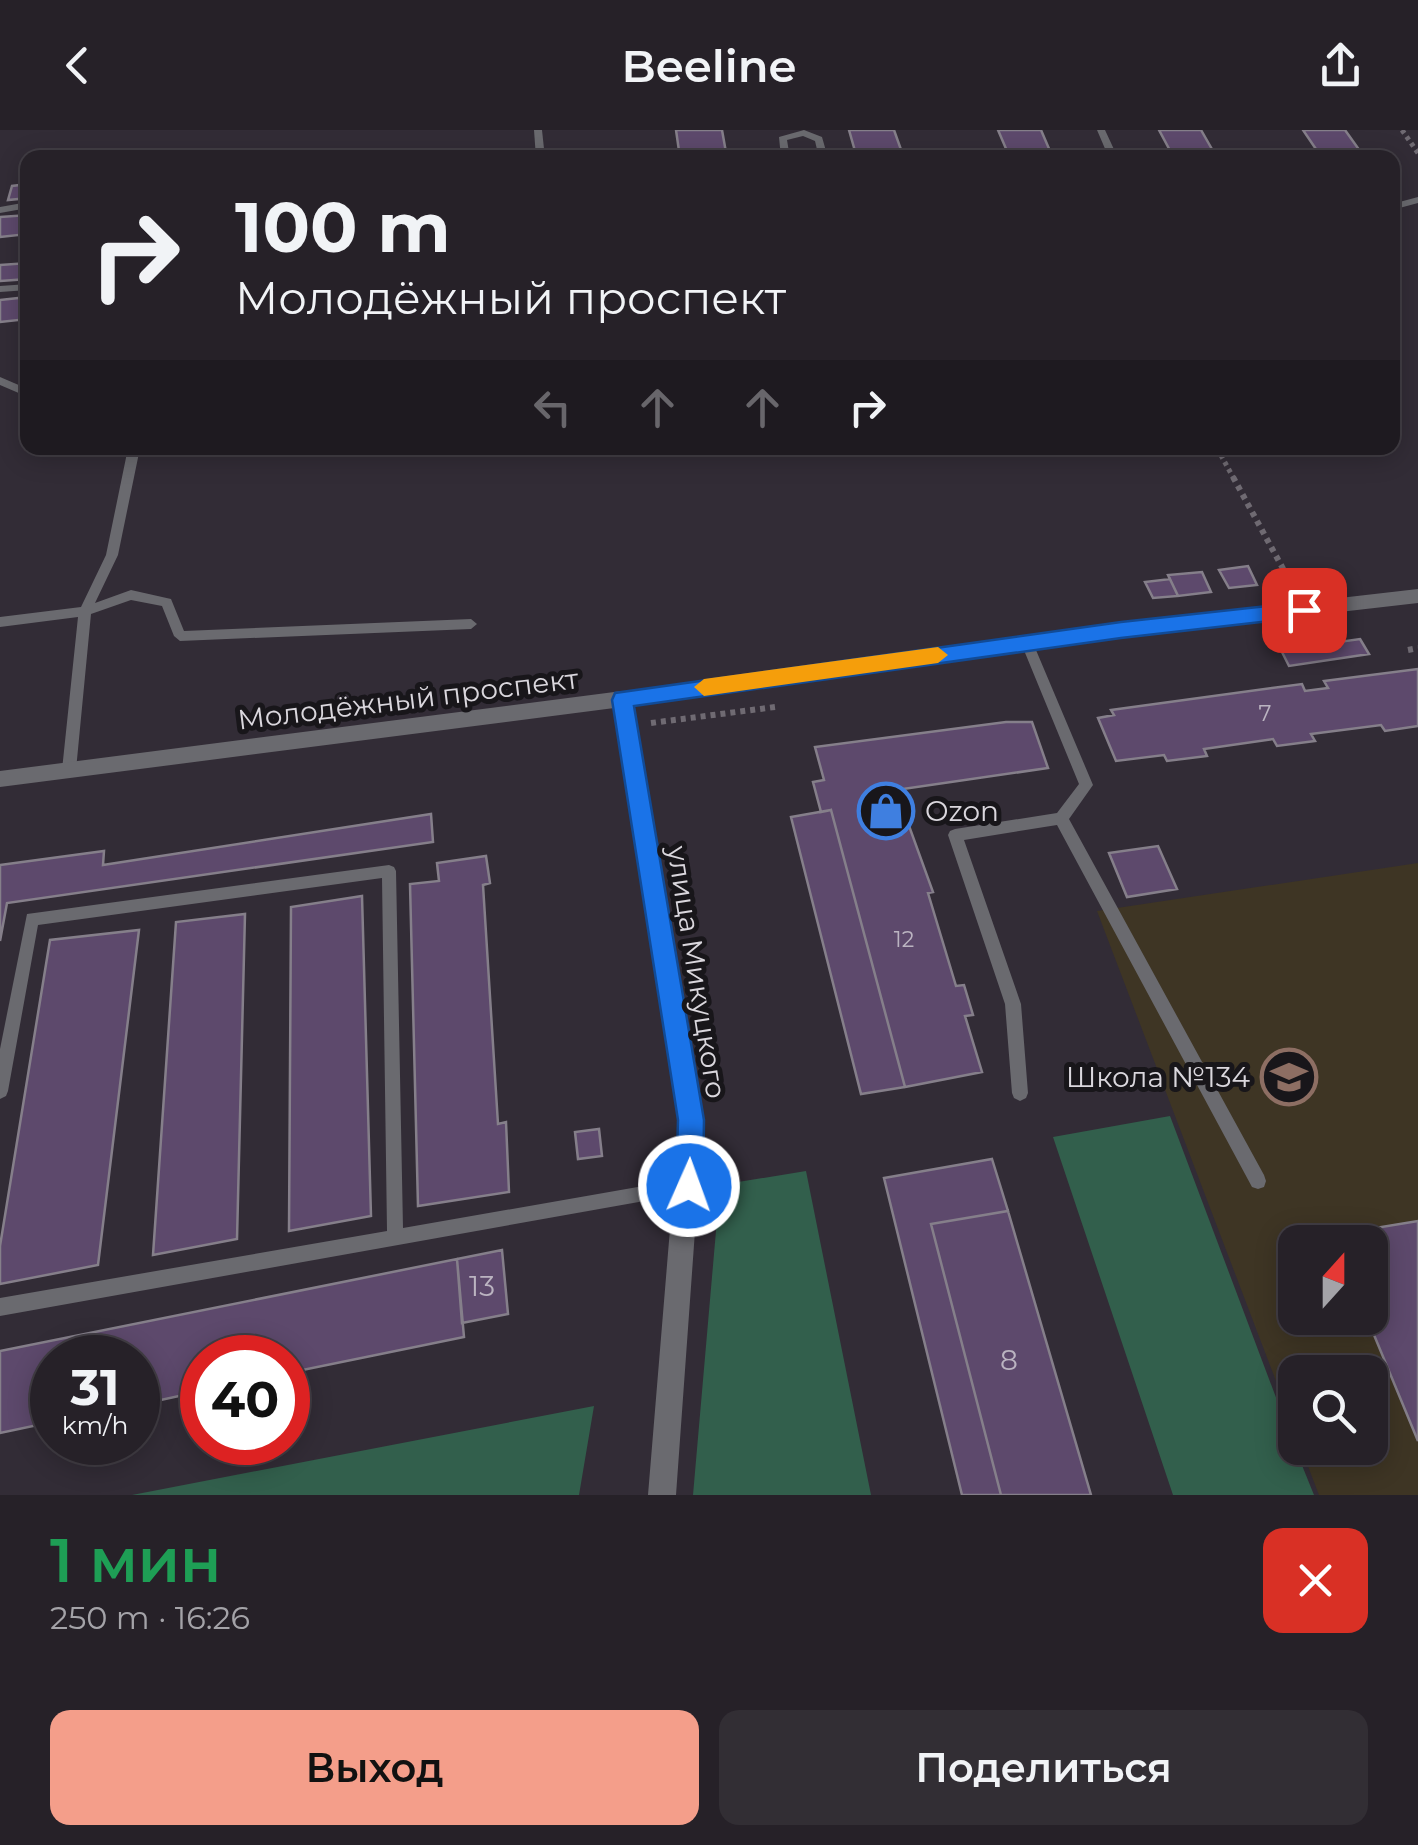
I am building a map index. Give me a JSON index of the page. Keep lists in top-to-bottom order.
{
  "streets": {
    "street": ["Молодёжный проспект", "улица Микуцкого"]
  },
  "crossings": [
    ["Молодёжный проспект", "улица Микуцкого"]
  ],
  "places": {
    "shop": ["Ozon"],
    "school or university": ["Школа №134"]
  },
  "house_numbers": [
    "7",
    "12",
    "13",
    "8"
  ],
  "north": "top",
  "page": {
    "header": "Beeline",
    "turn": ["100 m", "Молодёжный проспект"],
    "speed": "31 km/h",
    "limit": "40",
    "heading": ["1 мин", "250 m · 16:26"],
    "buttons": ["Выход", "Поделиться"]
  }
}
